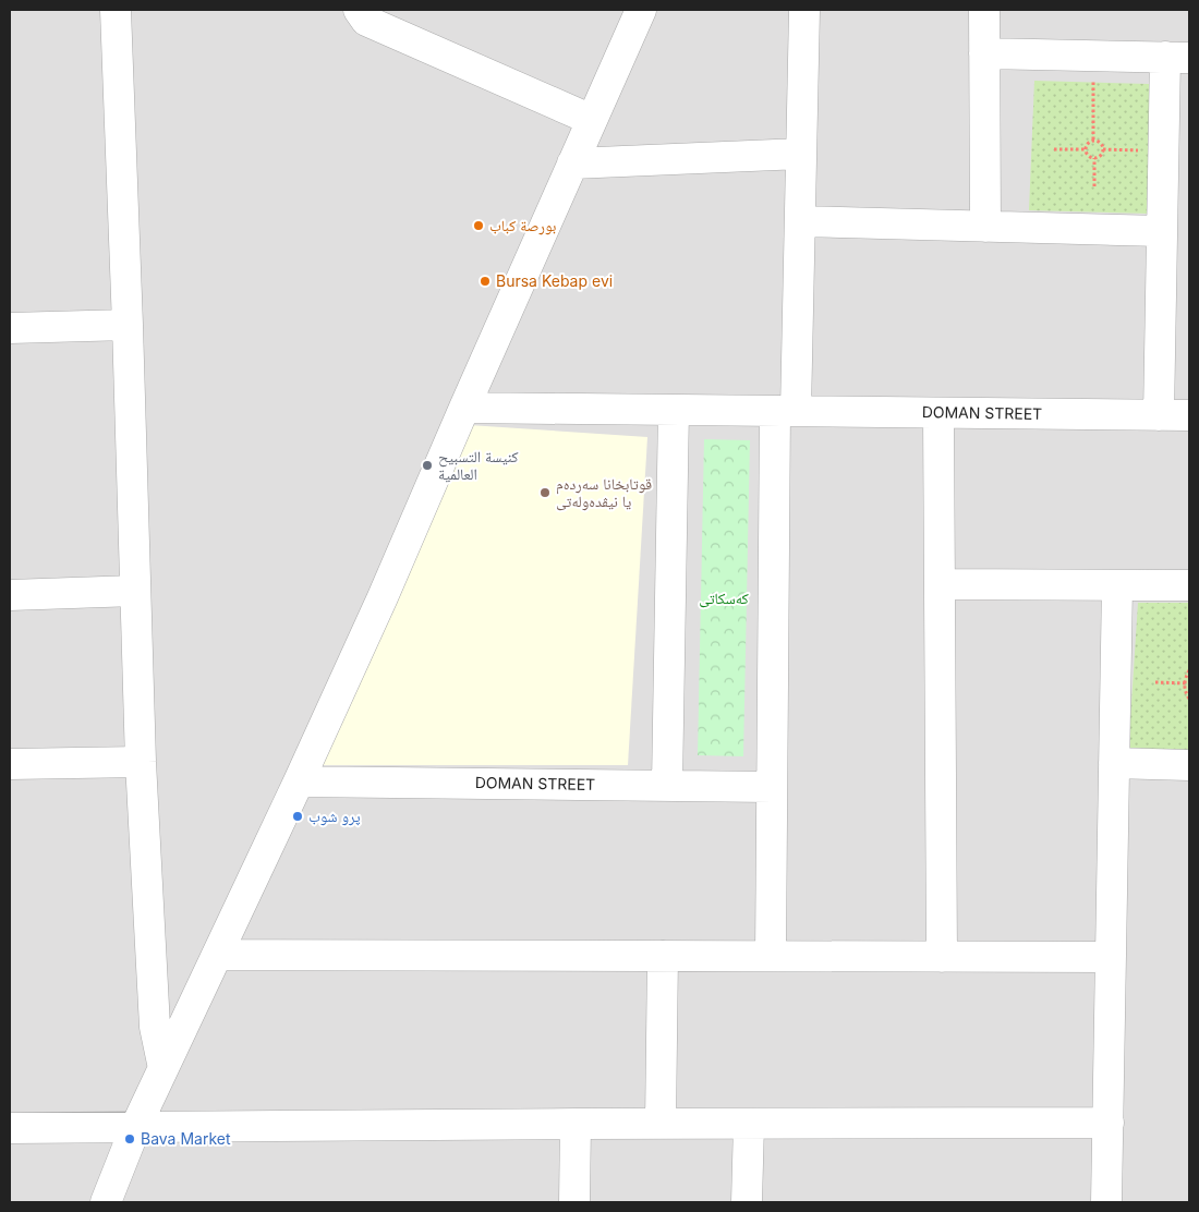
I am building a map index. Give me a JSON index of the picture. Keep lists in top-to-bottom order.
{
  "streets": {
    "street": ["DOMAN STREET"]
  },
  "parks": ["کەسکاتی"],
  "places": [
    "بورصة كباب",
    "Bursa Kebap evi",
    "كنيسة التسبيح العالمية",
    "قوتابخانا سەردەم یا نیڤدەولەتی",
    "پرو شوب",
    "Bava Market"
  ]
}
